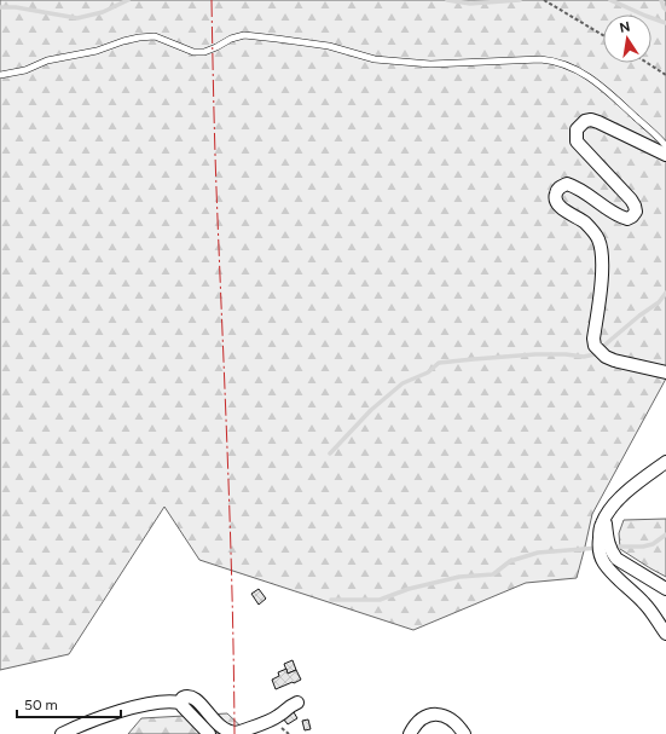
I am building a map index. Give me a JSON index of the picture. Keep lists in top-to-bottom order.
{
  "scale_bar": "50 m",
  "north": "top"
}
